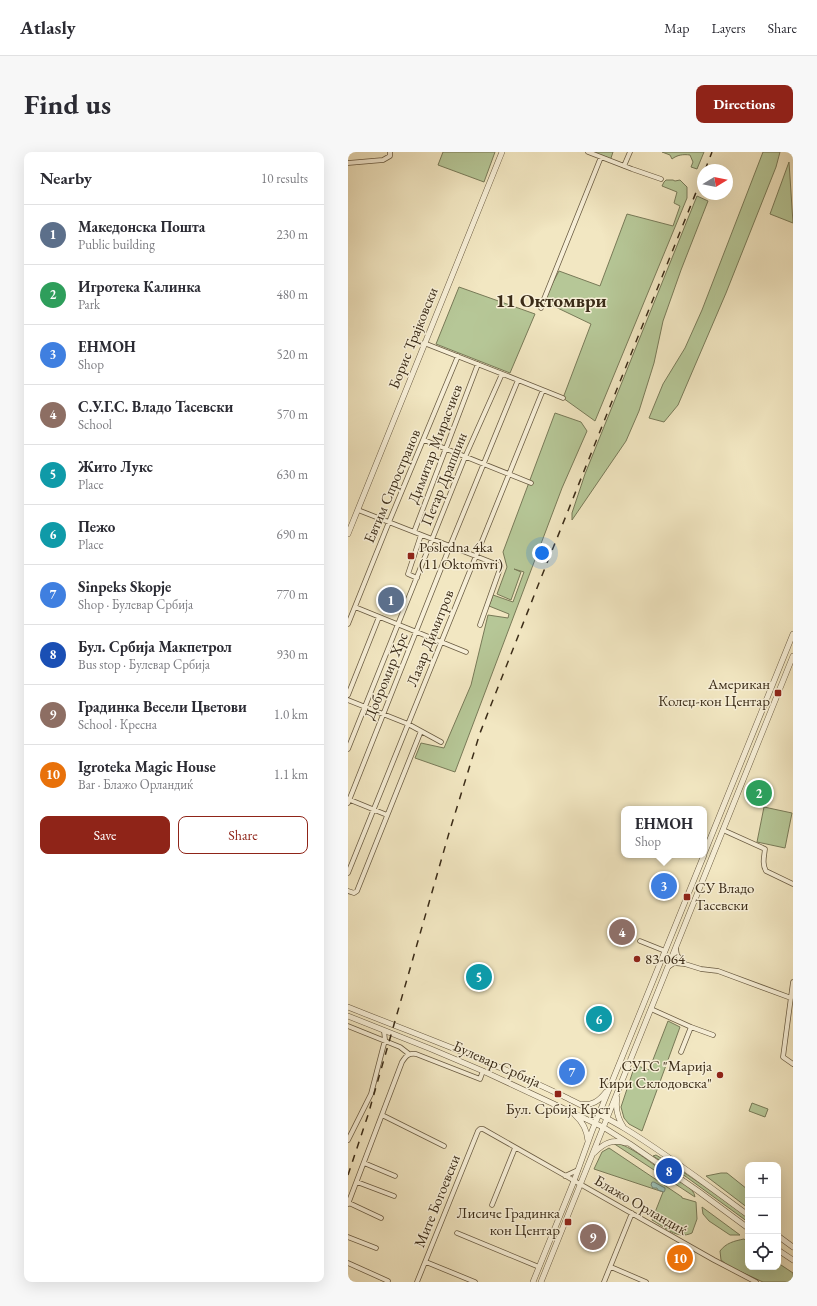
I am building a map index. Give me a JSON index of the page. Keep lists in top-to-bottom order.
{
  "streets": {
    "street": [
      "Борис Трајковски",
      "Димитар Мирасчиев",
      "Петар Драпшин",
      "Евтим Спространов",
      "Лазар Димитров",
      "Добромир Хрс",
      "Булевар Србија",
      "Мите Богоевски",
      "Блажо Орландиќ"
    ]
  },
  "crossings": [
    ["Мите Богоевски", "Блажо Орландиќ"]
  ],
  "districts": ["11 Октомври"],
  "places": {
    "transit": [
      "Posledna 4ka (11 Oktomvri)",
      "Американ Колеџ-кон Центар",
      "СУ Владо Тасевски",
      "Бул. Србија Крст",
      "Лисиче Градинка кон Центар"
    ],
    "other": ["83-064", "СУГС \"Марија Кири Склодовска\""]
  },
  "north": "right",
  "page": {
    "header": "Atlasly",
    "nav": ["Map", "Layers", "Share"],
    "buttons": [
      "Directions",
      ["Save", "Share"]
    ],
    "title": "Find us",
    "heading": ["Nearby", "10 results"],
    "list": [
      {
        "mark": "1",
        "name": "Македонска Пошта",
        "note": "Public building",
        "value": "230 m"
      },
      {
        "mark": "2",
        "name": "Игротека Калинка",
        "note": "Park",
        "value": "480 m"
      },
      {
        "mark": "3",
        "name": "ЕНМОН",
        "note": "Shop",
        "value": "520 m"
      },
      {
        "mark": "4",
        "name": "С.У.Г.С. Владо Тасевски",
        "note": "School",
        "value": "570 m"
      },
      {
        "mark": "5",
        "name": "Жито Лукс",
        "note": "Place",
        "value": "630 m"
      },
      {
        "mark": "6",
        "name": "Пежо",
        "note": "Place",
        "value": "690 m"
      },
      {
        "mark": "7",
        "name": "Sinpeks Skopje",
        "note": "Shop · Булевар Србија",
        "value": "770 m"
      },
      {
        "mark": "8",
        "name": "Бул. Србија Макпетрол",
        "note": "Bus stop · Булевар Србија",
        "value": "930 m"
      },
      {
        "mark": "9",
        "name": "Градинка Весели Цветови",
        "note": "School · Кресна",
        "value": "1.0 km"
      },
      {
        "mark": "10",
        "name": "Igroteka Magic House",
        "note": "Bar · Блажо Орландиќ",
        "value": "1.1 km"
      }
    ],
    "pins": [
      "1",
      "2",
      "3",
      "4",
      "5",
      "6",
      "7",
      "8",
      "9",
      "10"
    ],
    "popup": ["ЕНМОН", "Shop"],
    "map_buttons": ["+", "−"]
  }
}
